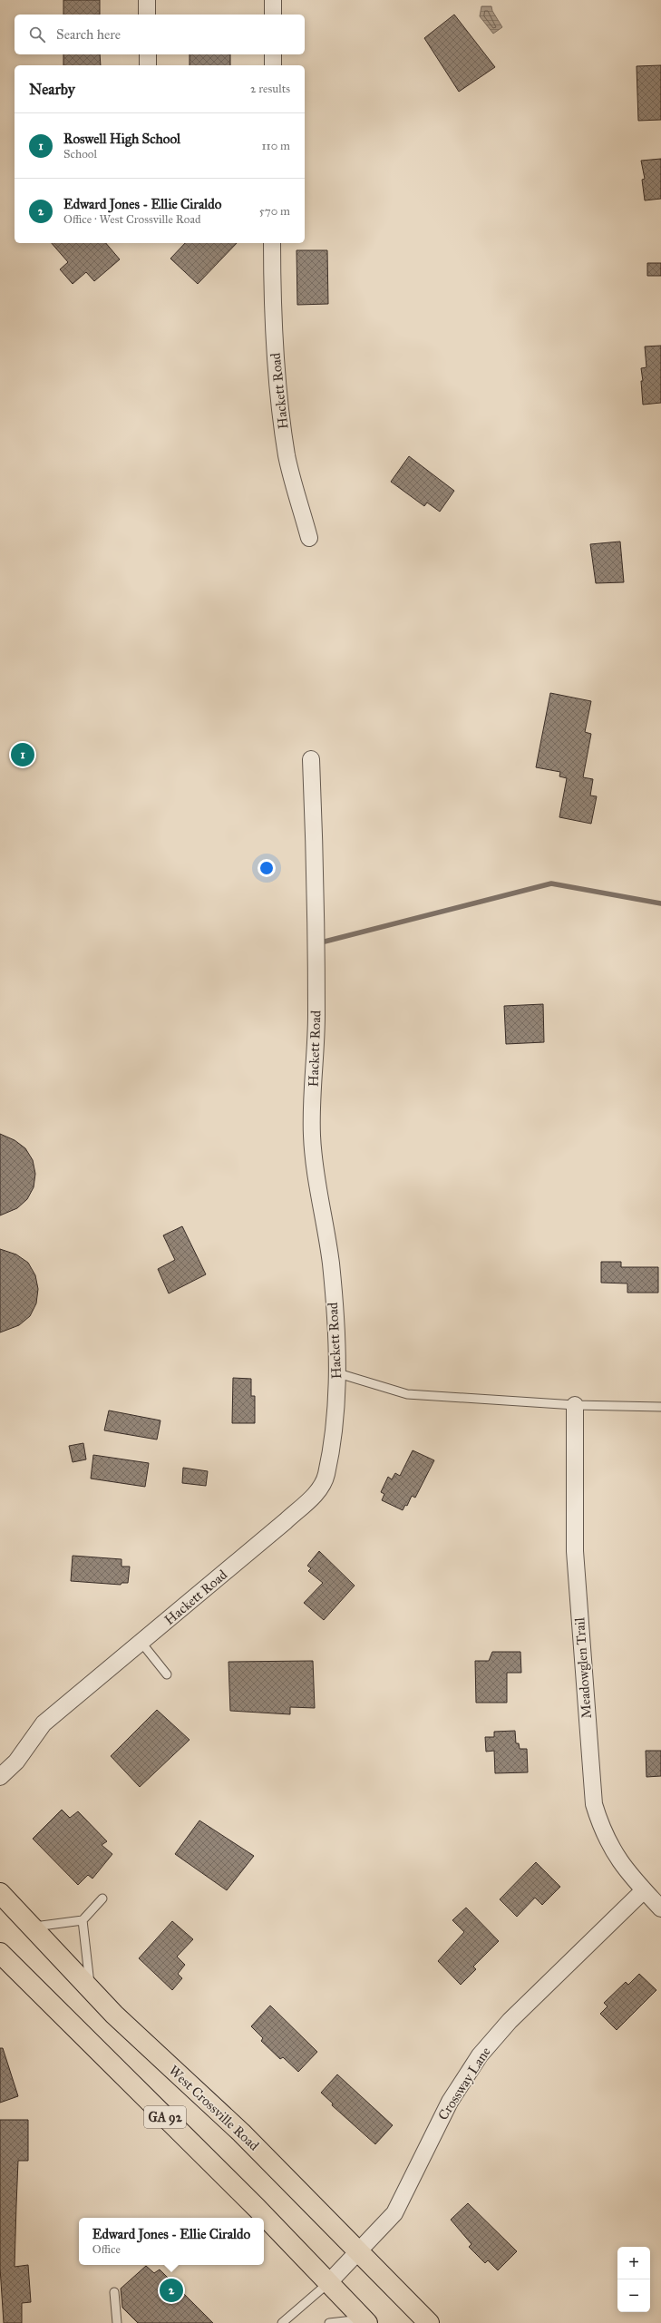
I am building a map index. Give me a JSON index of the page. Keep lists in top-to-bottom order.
{
  "streets": {
    "main road": ["West Crossville Road", "GA 92"],
    "street": ["Hackett Road", "Meadowglen Trail", "Crossway Lane"]
  },
  "crossings": [
    ["Meadowglen Trail", "Crossway Lane"],
    ["Crossway Lane", "West Crossville Road"],
    ["Crossway Lane", "GA 92"]
  ],
  "page": {
    "search": "Search here",
    "heading": ["Nearby", "2 results"],
    "list": [
      {
        "mark": "1",
        "name": "Roswell High School",
        "note": "School",
        "value": "110 m"
      },
      {
        "mark": "2",
        "name": "Edward Jones - Ellie Ciraldo",
        "note": "Office · West Crossville Road",
        "value": "570 m"
      }
    ],
    "pins": ["1", "2"],
    "popup": ["Edward Jones - Ellie Ciraldo", "Office"],
    "map_buttons": ["+", "−"]
  }
}
